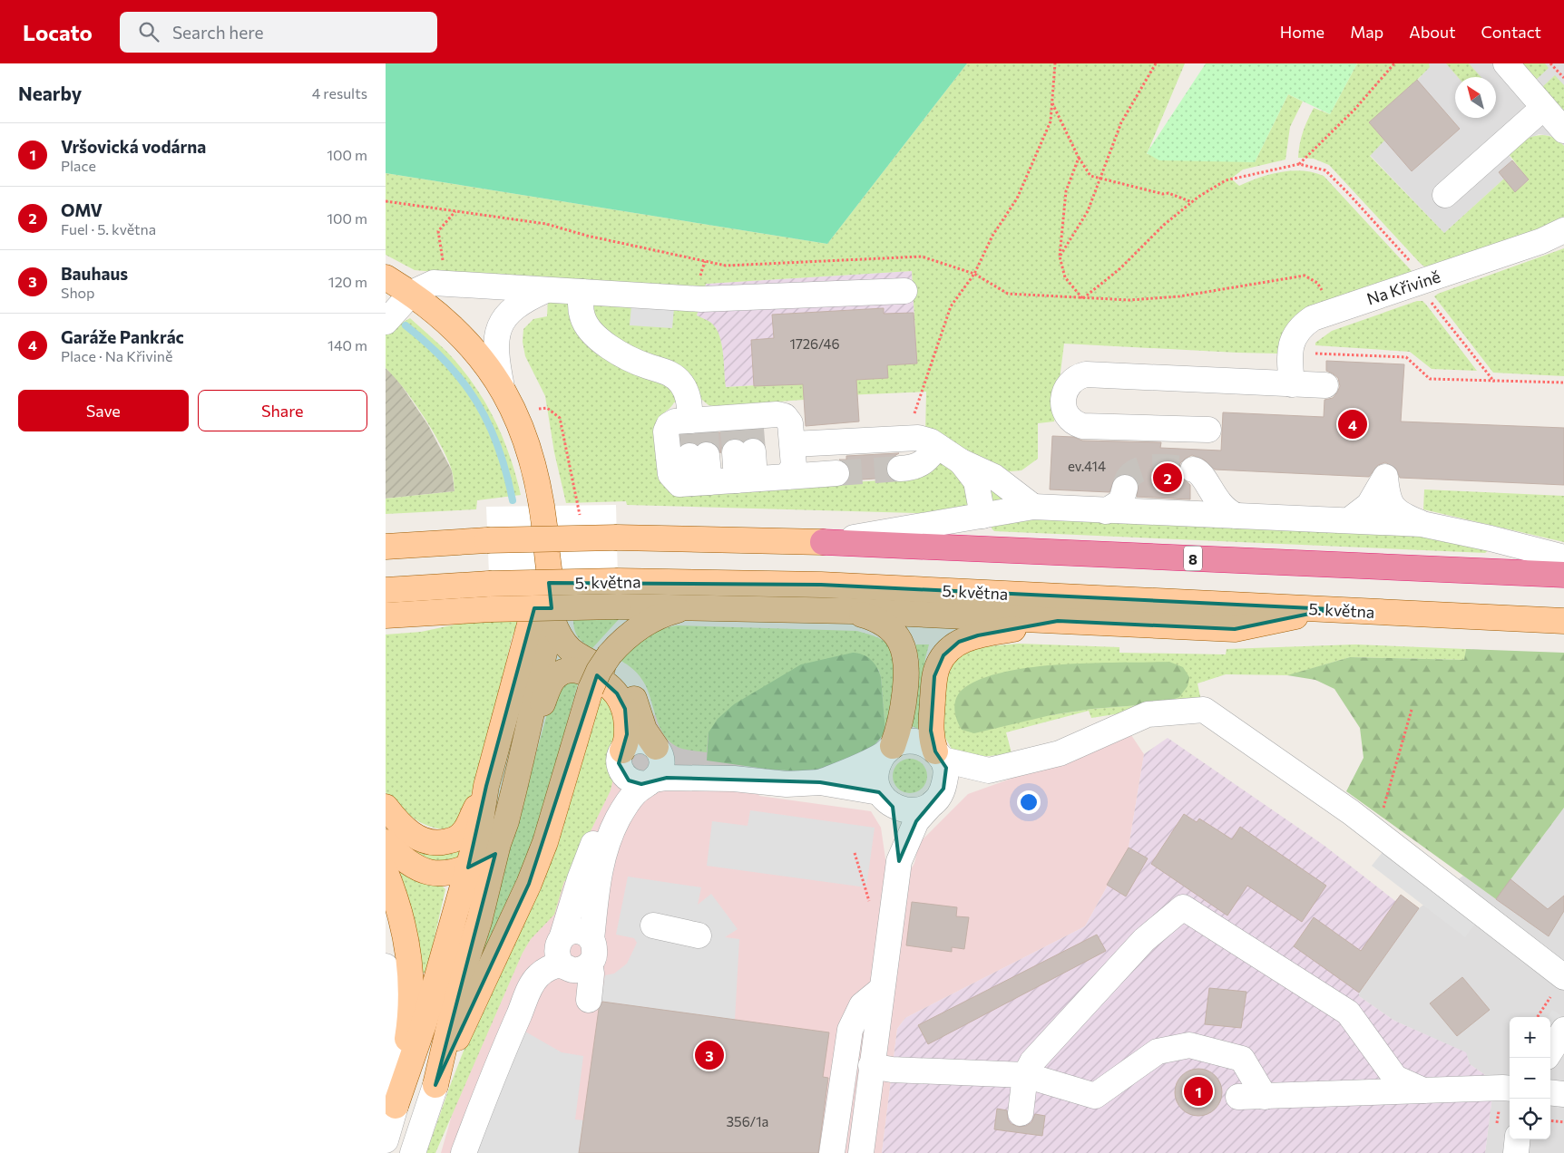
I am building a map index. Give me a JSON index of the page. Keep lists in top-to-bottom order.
{
  "streets": {
    "highway": ["8"],
    "main road": ["5. května"],
    "street": ["Na Křivině"]
  },
  "house_numbers": ["1726/46", "ev.414", "356/1a"],
  "north": "top left",
  "page": {
    "header": "Locato",
    "search": "Search here",
    "nav": [
      "Home",
      "Map",
      "About",
      "Contact"
    ],
    "heading": ["Nearby", "4 results"],
    "list": [
      {
        "mark": "1",
        "name": "Vršovická vodárna",
        "note": "Place",
        "value": "100 m"
      },
      {
        "mark": "2",
        "name": "OMV",
        "note": "Fuel · 5. května",
        "value": "100 m"
      },
      {
        "mark": "3",
        "name": "Bauhaus",
        "note": "Shop",
        "value": "120 m"
      },
      {
        "mark": "4",
        "name": "Garáže Pankrác",
        "note": "Place · Na Křivině",
        "value": "140 m"
      }
    ],
    "buttons": ["Save", "Share"],
    "pins": [
      "4",
      "2",
      "3",
      "1"
    ],
    "map_buttons": ["+", "−"]
  }
}
